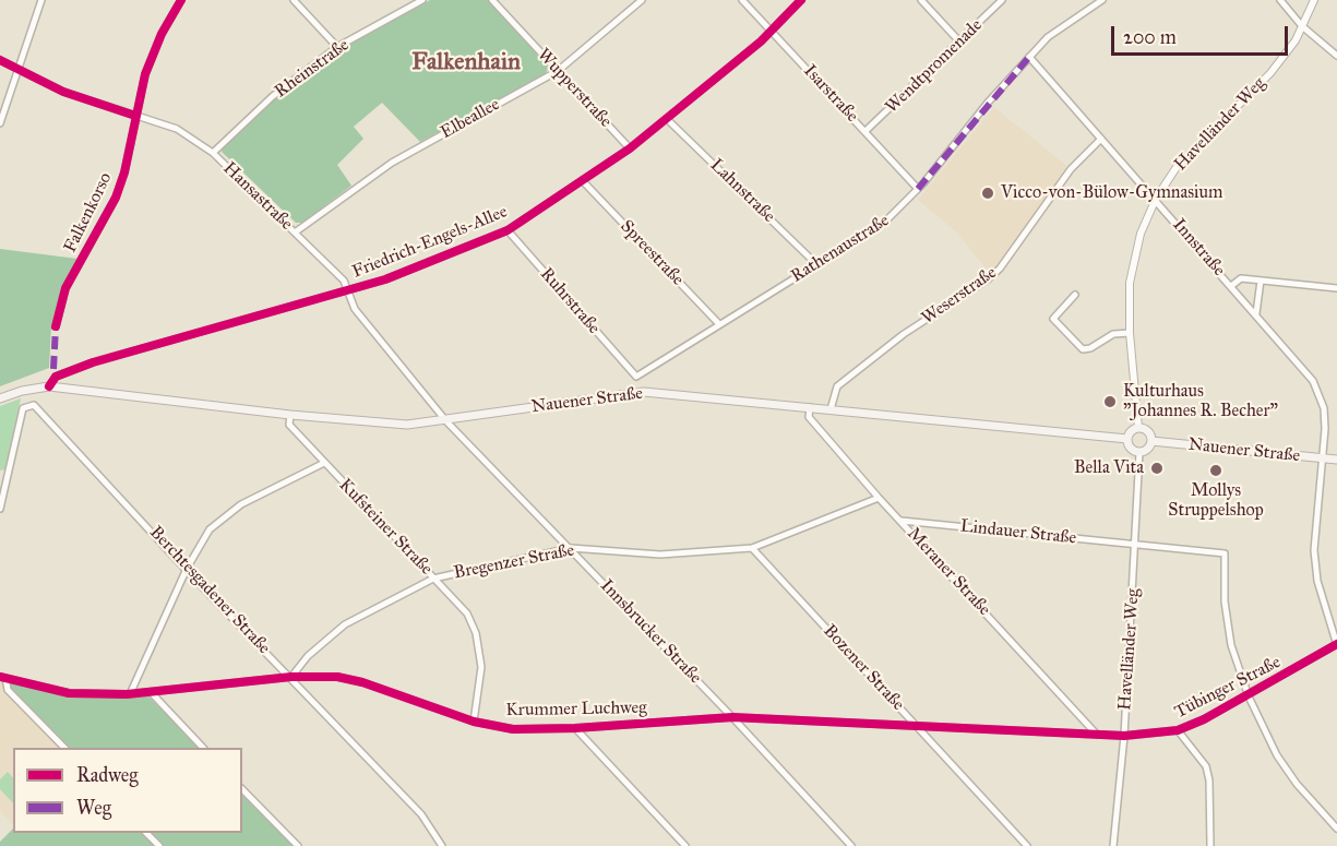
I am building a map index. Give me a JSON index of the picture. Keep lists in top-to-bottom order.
{
  "streets": {
    "main road": ["Nauener Straße"],
    "street": [
      "Wendtpromenade",
      "Rheinstraße",
      "Wupperstraße",
      "Isarstraße",
      "Elbeallee",
      "Havelländer Weg",
      "Lahnstraße",
      "Hansastraße",
      "Falkenkorso",
      "Friedrich-Engels-Allee",
      "Innstraße",
      "Rathenaustraße",
      "Spreestraße",
      "Weserstraße",
      "Ruhrstraße",
      "Kufsteiner Straße",
      "Lindauer Straße",
      "Bregenzer Straße",
      "Meraner Straße",
      "Berchtesgadener Straße",
      "Innsbrucker Straße",
      "Bozener Straße",
      "Tübinger Straße",
      "Krummer Luchweg"
    ]
  },
  "crossings": [
    ["Wendtpromenade", "Isarstraße"],
    ["Rheinstraße", "Hansastraße"],
    ["Wupperstraße", "Elbeallee"],
    ["Wupperstraße", "Friedrich-Engels-Allee"],
    ["Isarstraße", "Friedrich-Engels-Allee"],
    ["Isarstraße", "Rathenaustraße"],
    ["Elbeallee", "Hansastraße"],
    ["Havelländer Weg", "Innstraße"],
    ["Havelländer Weg", "Nauener Straße"],
    ["Havelländer Weg", "Lindauer Straße"],
    ["Havelländer Weg", "Tübinger Straße"],
    ["Havelländer Weg", "Krummer Luchweg"],
    ["Lahnstraße", "Friedrich-Engels-Allee"],
    ["Lahnstraße", "Rathenaustraße"],
    ["Hansastraße", "Falkenkorso"],
    ["Hansastraße", "Friedrich-Engels-Allee"],
    ["Hansastraße", "Nauener Straße"],
    ["Hansastraße", "Innsbrucker Straße"],
    ["Friedrich-Engels-Allee", "Spreestraße"],
    ["Friedrich-Engels-Allee", "Ruhrstraße"],
    ["Friedrich-Engels-Allee", "Nauener Straße"],
    ["Innstraße", "Rathenaustraße"],
    ["Innstraße", "Weserstraße"],
    ["Innstraße", "Nauener Straße"],
    ["Innstraße", "Tübinger Straße"],
    ["Rathenaustraße", "Spreestraße"],
    ["Rathenaustraße", "Ruhrstraße"],
    ["Weserstraße", "Nauener Straße"],
    ["Nauener Straße", "Kufsteiner Straße"],
    ["Nauener Straße", "Meraner Straße"],
    ["Nauener Straße", "Innsbrucker Straße"],
    ["Kufsteiner Straße", "Bregenzer Straße"],
    ["Kufsteiner Straße", "Krummer Luchweg"],
    ["Lindauer Straße", "Meraner Straße"],
    ["Lindauer Straße", "Tübinger Straße"],
    ["Bregenzer Straße", "Meraner Straße"],
    ["Bregenzer Straße", "Berchtesgadener Straße"],
    ["Bregenzer Straße", "Innsbrucker Straße"],
    ["Bregenzer Straße", "Bozener Straße"],
    ["Bregenzer Straße", "Krummer Luchweg"],
    ["Meraner Straße", "Krummer Luchweg"],
    ["Berchtesgadener Straße", "Krummer Luchweg"],
    ["Innsbrucker Straße", "Krummer Luchweg"],
    ["Bozener Straße", "Krummer Luchweg"],
    ["Tübinger Straße", "Krummer Luchweg"]
  ],
  "districts": ["Falkenhain"],
  "places": [
    "Vicco-von-Bülow-Gymnasium",
    "Kulturhaus \"Johannes R. Becher\"",
    "Bella Vita",
    "Mollys Struppelshop"
  ],
  "legend": ["Radweg", "Weg"],
  "scale_bar": "200 m"
}
